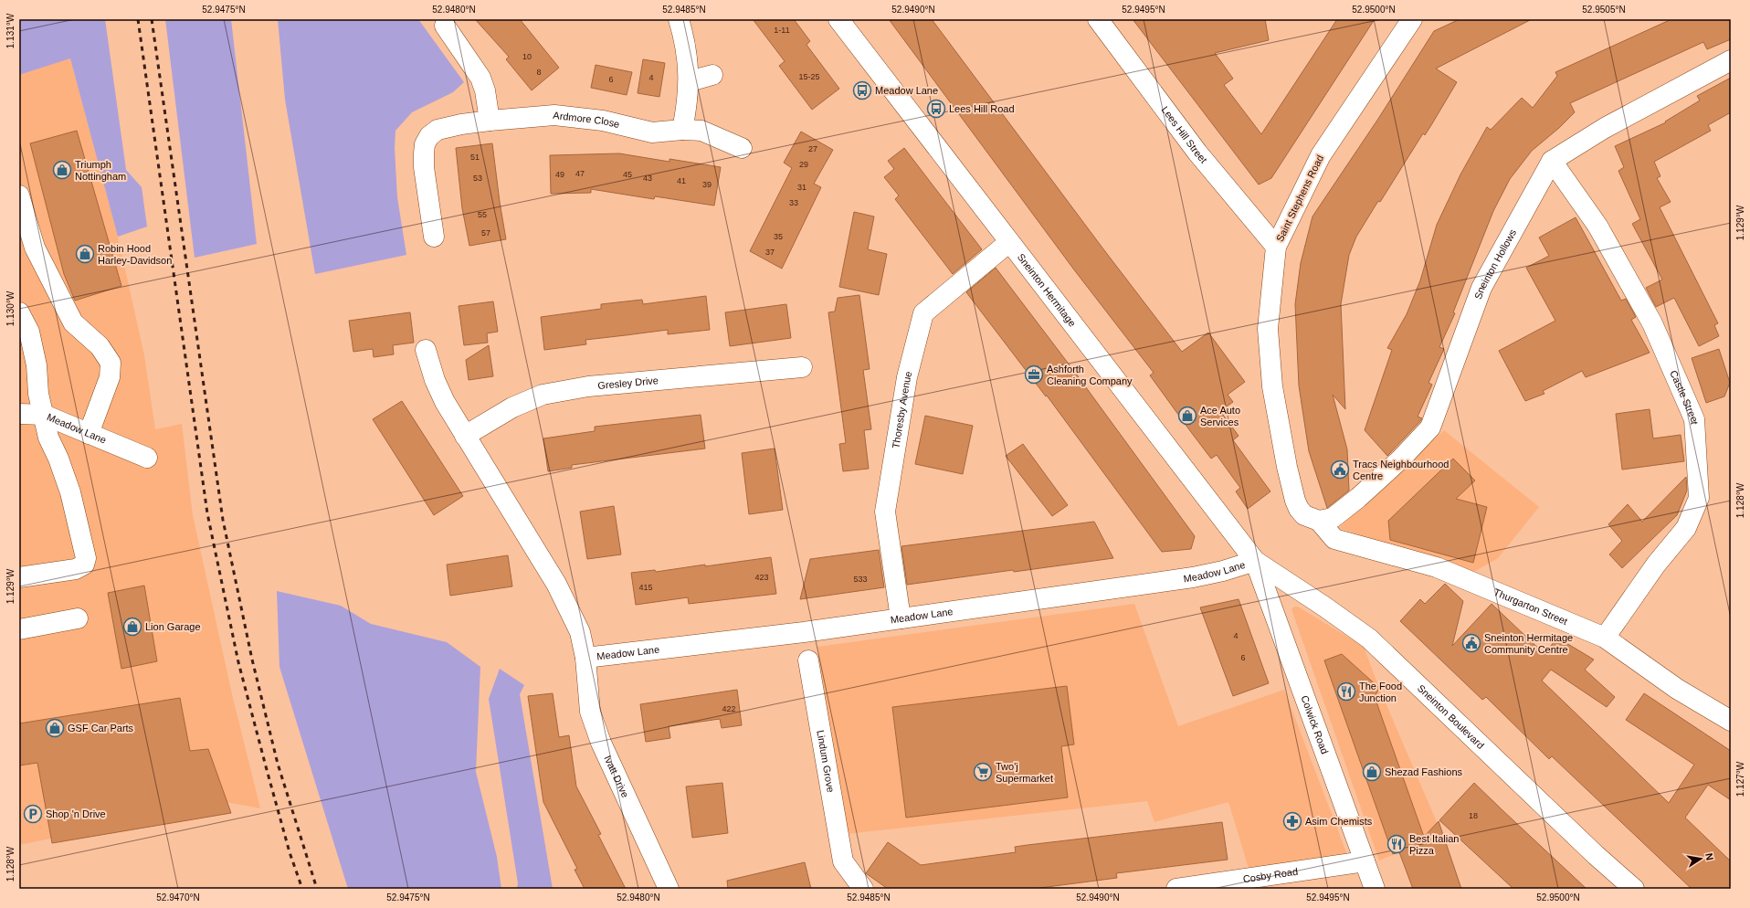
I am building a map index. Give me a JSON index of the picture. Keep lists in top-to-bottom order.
{
  "streets": {
    "street": [
      "Ardmore Close",
      "Lees Hill Street",
      "Saint Stephens Road",
      "Sneinton Hollows",
      "Sneinton Hermitage",
      "Gresley Drive",
      "Castle Street",
      "Thoresby Avenue",
      "Meadow Lane",
      "Thurgarton Street",
      "Sneinton Boulevard",
      "Colwick Road",
      "Lindum Grove",
      "Ivatt Drive",
      "Cosby Road"
    ]
  },
  "crossings": [
    ["Lees Hill Street", "Saint Stephens Road"],
    ["Saint Stephens Road", "Sneinton Hollows"],
    ["Saint Stephens Road", "Thurgarton Street"],
    ["Sneinton Hollows", "Castle Street"],
    ["Sneinton Hollows", "Thurgarton Street"],
    ["Sneinton Hermitage", "Thoresby Avenue"],
    ["Sneinton Hermitage", "Meadow Lane"],
    ["Sneinton Hermitage", "Sneinton Boulevard"],
    ["Sneinton Hermitage", "Colwick Road"],
    ["Castle Street", "Thurgarton Street"],
    ["Thoresby Avenue", "Meadow Lane"],
    ["Meadow Lane", "Sneinton Boulevard"],
    ["Meadow Lane", "Colwick Road"],
    ["Meadow Lane", "Ivatt Drive"],
    ["Sneinton Boulevard", "Colwick Road"],
    ["Colwick Road", "Cosby Road"]
  ],
  "places": {
    "bus stop": ["Meadow Lane", "Lees Hill Road"],
    "shop": [
      "Triumph Nottingham",
      "Robin Hood Harley-Davidson",
      "Ace Auto Services",
      "Lion Garage",
      "GSF Car Parts",
      "Shezad Fashions"
    ],
    "office": ["Ashforth Cleaning Company"],
    "public building": ["Tracs Neighbourhood Centre", "Sneinton Hermitage Community Centre"],
    "restaurant": ["The Food Junction", "Best Italian Pizza"],
    "supermarket": ["Two'j Supermarket"],
    "parking": ["Shop 'n Drive"],
    "pharmacy": ["Asim Chemists"]
  },
  "house_numbers": [
    "1-11",
    "10",
    "8",
    "15-25",
    "4",
    "6",
    "27",
    "51",
    "29",
    "47",
    "49",
    "45",
    "53",
    "43",
    "41",
    "39",
    "31",
    "33",
    "55",
    "57",
    "35",
    "37",
    "423",
    "533",
    "415",
    "4",
    "6",
    "422",
    "18"
  ],
  "north": "right",
  "coordinates": [
    "52.9475°N",
    "52.9480°N",
    "52.9485°N",
    "52.9490°N",
    "52.9495°N",
    "52.9500°N",
    "52.9505°N",
    "1.131°W",
    "1.129°W",
    "1.130°W",
    "1.128°W",
    "1.127°W",
    "52.9470°N"
  ]
}
